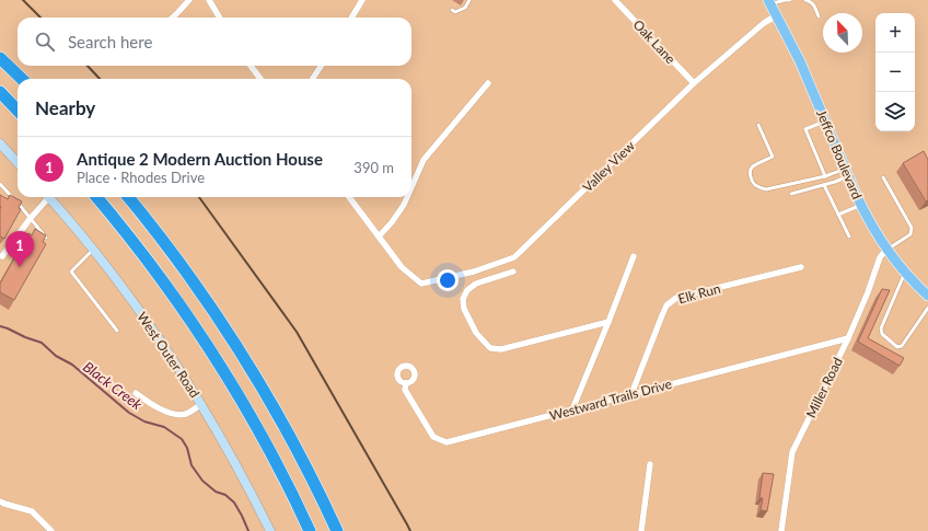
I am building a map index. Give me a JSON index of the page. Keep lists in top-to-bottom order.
{
  "streets": {
    "main road": ["Jeffco Boulevard"],
    "street": [
      "Oak Lane",
      "Valley View",
      "Elk Run",
      "West Outer Road",
      "Miller Road",
      "Westward Trails Drive"
    ]
  },
  "crossings": [
    ["Oak Lane", "Valley View"],
    ["Jeffco Boulevard", "Valley View"],
    ["Jeffco Boulevard", "Miller Road"],
    ["Elk Run", "Westward Trails Drive"],
    ["Miller Road", "Westward Trails Drive"]
  ],
  "water": ["Black Creek"],
  "north": "top left",
  "page": {
    "map_buttons": ["+", "−"],
    "search": "Search here",
    "heading": "Nearby",
    "list": [
      {
        "mark": "1",
        "name": "Antique 2 Modern Auction House",
        "note": "Place · Rhodes Drive",
        "value": "390 m"
      }
    ],
    "pins": "1"
  }
}
